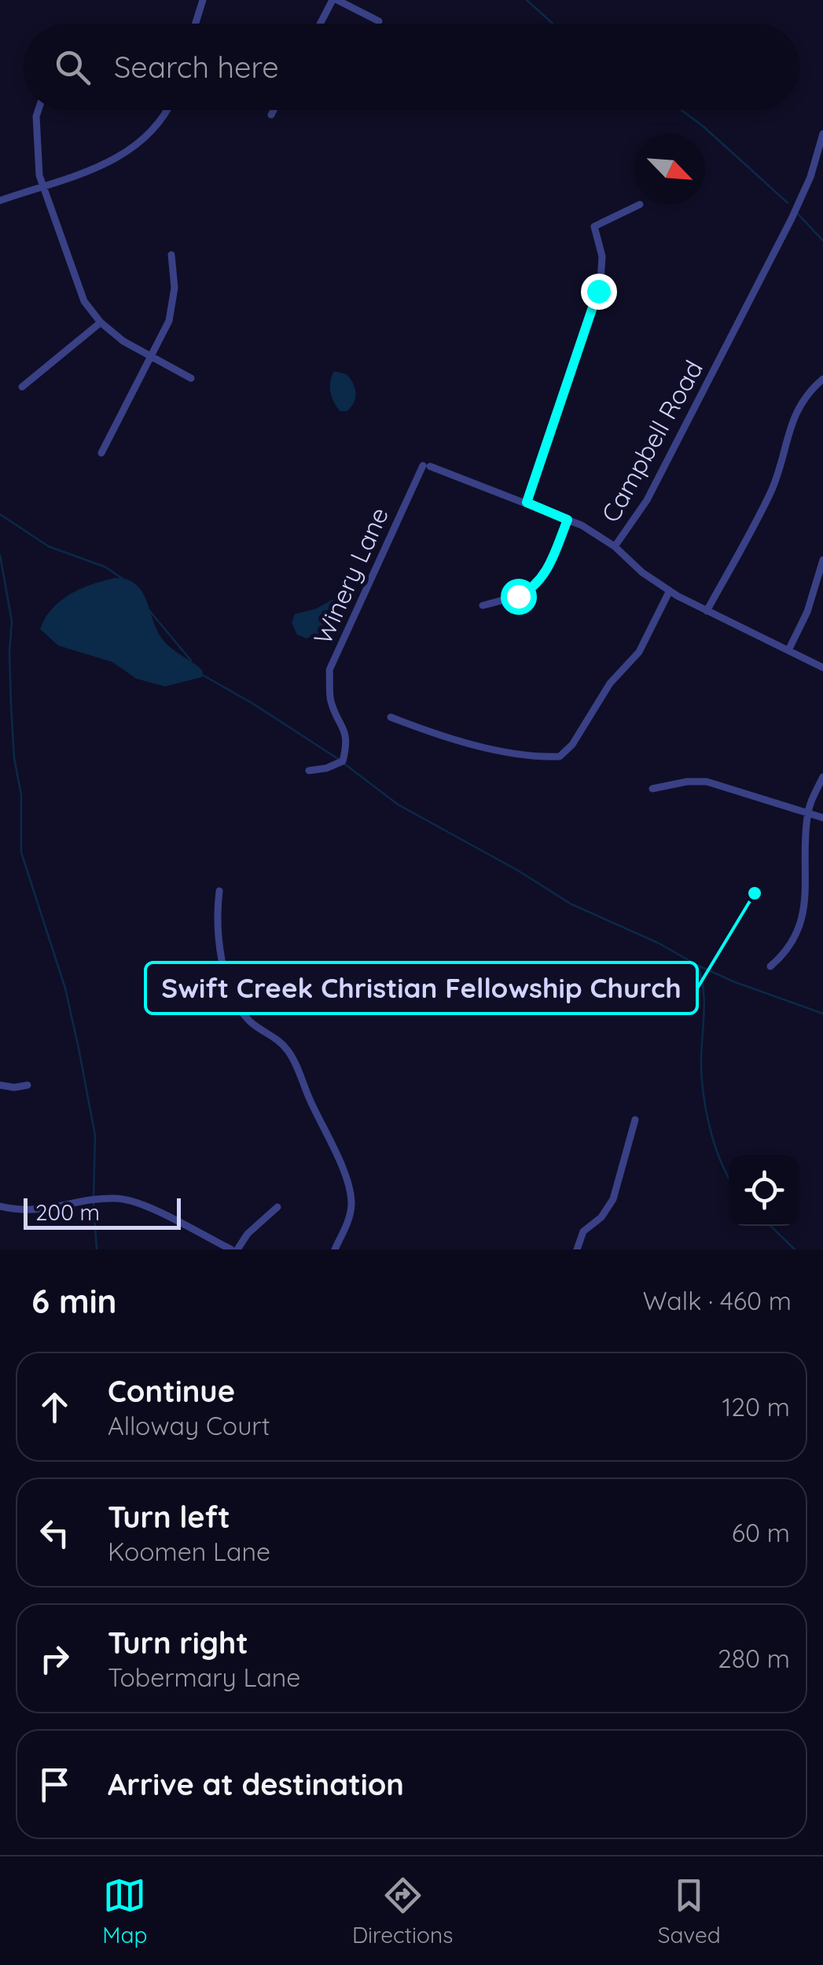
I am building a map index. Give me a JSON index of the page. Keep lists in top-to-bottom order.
{
  "streets": {
    "street": ["Campbell Road", "Winery Lane"]
  },
  "places": ["Swift Creek Christian Fellowship Church"],
  "scale_bar": "200 m",
  "north": "bottom right",
  "page": {
    "search": "Search here",
    "scale": "200 m",
    "heading": ["6 min", "Walk · 460 m"],
    "list": [
      ["Continue", "Alloway Court", "120 m"],
      ["Turn left", "Koomen Lane", "60 m"],
      ["Turn right", "Tobermary Lane", "280 m"],
      "Arrive at destination"
    ],
    "nav": ["Map", "Directions", "Saved"]
  }
}
